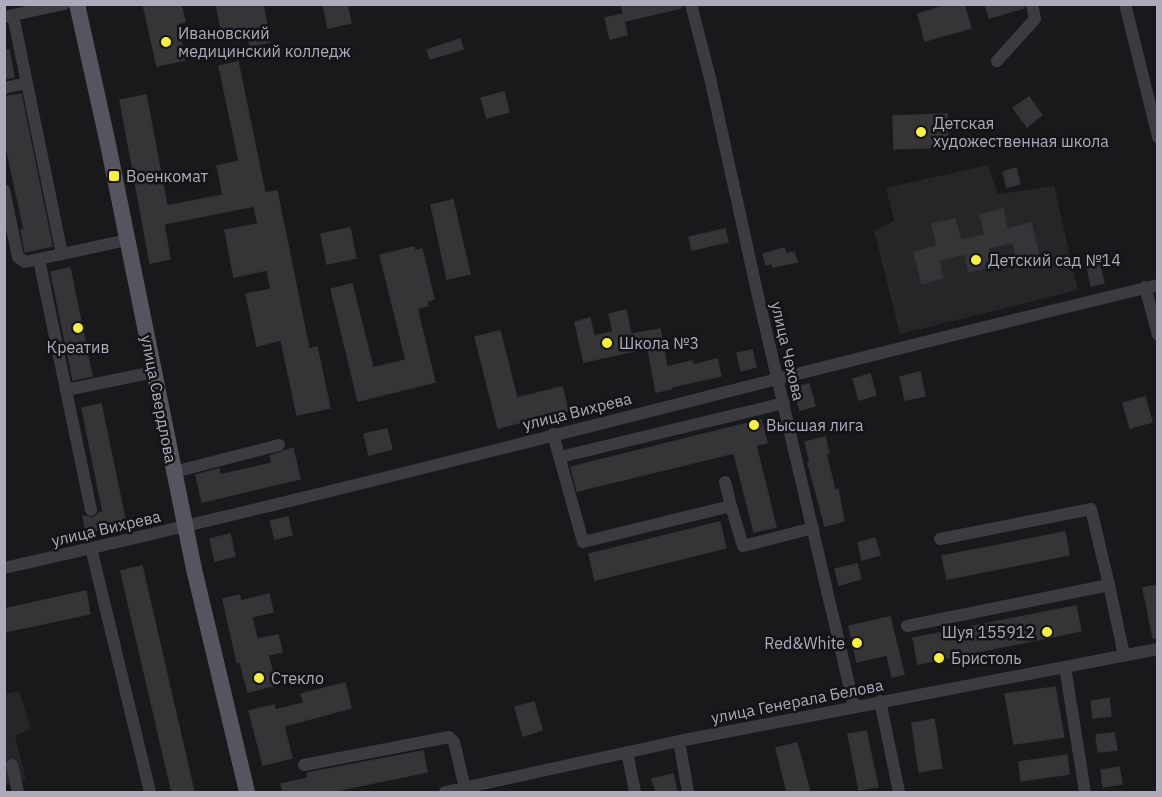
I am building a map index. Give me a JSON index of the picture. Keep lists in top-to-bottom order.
{
  "streets": {
    "main road": ["улица Свердлова"],
    "street": ["улица Чехова", "улица Вихрева", "улица Генерала Белова"]
  },
  "crossings": [
    ["улица Чехова", "улица Вихрева"],
    ["улица Чехова", "улица Генерала Белова"],
    ["улица Свердлова", "улица Вихрева"]
  ],
  "places": {
    "other": [
      "Ивановский медицинский колледж",
      "Детская художественная школа",
      "Детский сад №14",
      "Креатив",
      "Школа №3",
      "Высшая лига",
      "Шуя 155912",
      "Red&White",
      "Бристоль",
      "Стекло"
    ],
    "transit": ["Военкомат"]
  }
}
